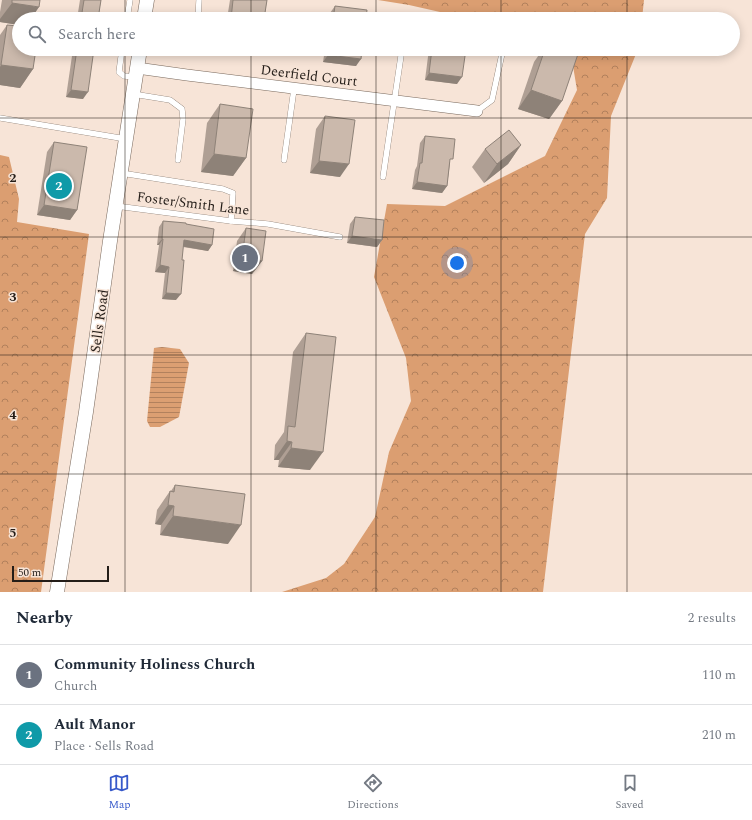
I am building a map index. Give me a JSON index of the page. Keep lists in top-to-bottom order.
{
  "streets": {
    "street": ["Deerfield Court", "Sells Road"],
    "lane": ["Foster/Smith Lane"]
  },
  "crossings": [
    ["Deerfield Court", "Sells Road"],
    ["Foster/Smith Lane", "Sells Road"]
  ],
  "scale_bar": "50 m",
  "page": {
    "search": "Search here",
    "pins": ["2", "1"],
    "scale": "50 m",
    "heading": ["Nearby", "2 results"],
    "list": [
      {
        "mark": "1",
        "name": "Community Holiness Church",
        "note": "Church",
        "value": "110 m"
      },
      {
        "mark": "2",
        "name": "Ault Manor",
        "note": "Place · Sells Road",
        "value": "210 m"
      }
    ],
    "nav": ["Map", "Directions", "Saved"]
  },
  "grid": {
    "rows": [
      "2",
      "3",
      "4",
      "5"
    ]
  }
}
